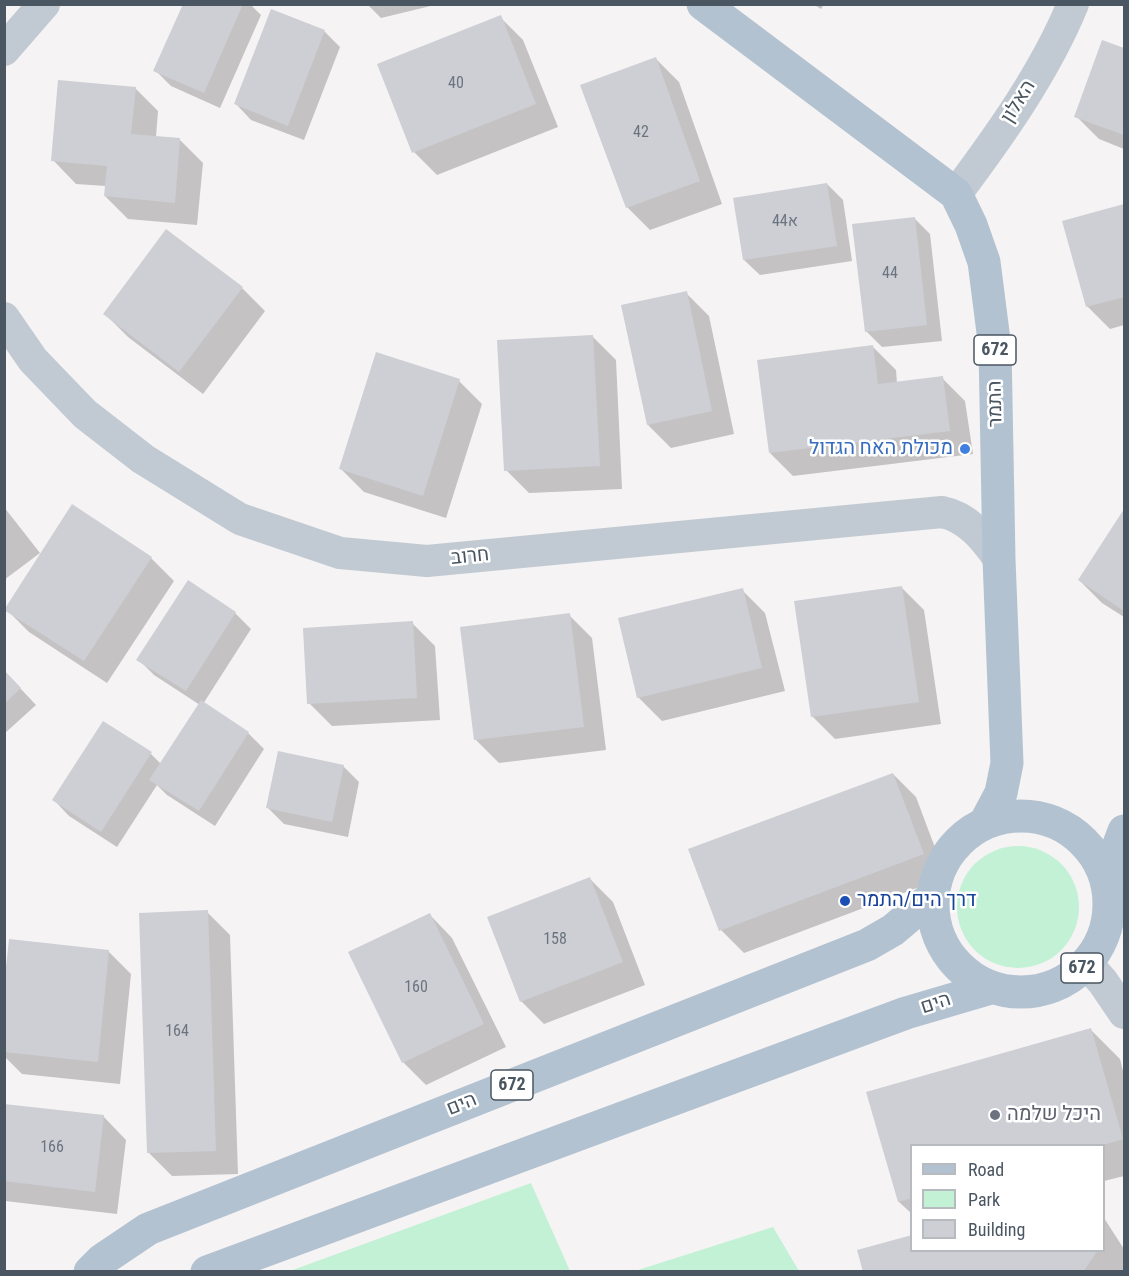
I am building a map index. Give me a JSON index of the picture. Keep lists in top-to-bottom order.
{
  "streets": {
    "main road": ["672", "התמר", "הים"],
    "street": ["האלון", "חרוב"]
  },
  "crossings": [
    ["האלון", "התמר"],
    ["672", "התמר"],
    ["672", "הים"],
    ["התמר", "חרוב"],
    ["התמר", "הים"]
  ],
  "places": ["מכולת האח הגדול", "דרך הים/התמר", "היכל שלמה"],
  "house_numbers": [
    "40",
    "42",
    "44א",
    "44",
    "158",
    "160",
    "164",
    "166"
  ],
  "legend": ["Road", "Park", "Building"]
}
